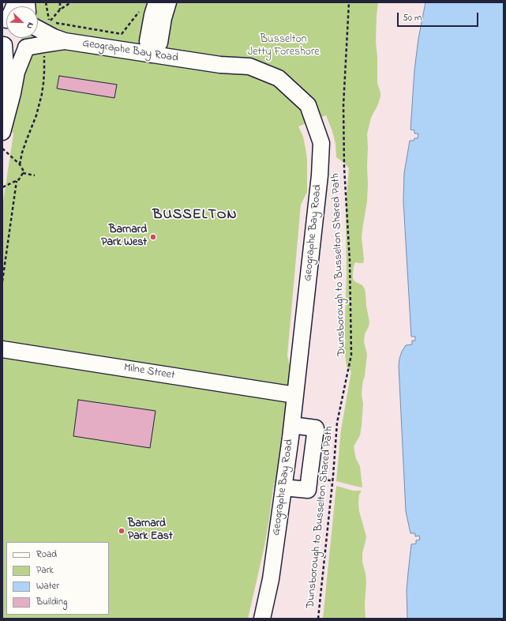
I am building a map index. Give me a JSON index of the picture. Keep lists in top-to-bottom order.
{
  "streets": {
    "street": ["Geographe Bay Road", "Milne Street"],
    "path": ["Dunsborough to Busselton Shared Path"]
  },
  "crossings": [
    ["Geographe Bay Road", "Milne Street"]
  ],
  "districts": ["BUSSELTON"],
  "parks": ["Busselton Jetty Foreshore"],
  "places": ["Barnard Park West", "Barnard Park East"],
  "legend": [
    "Road",
    "Park",
    "Water",
    "Building"
  ],
  "scale_bar": "50 m",
  "north": "bottom right"
}
